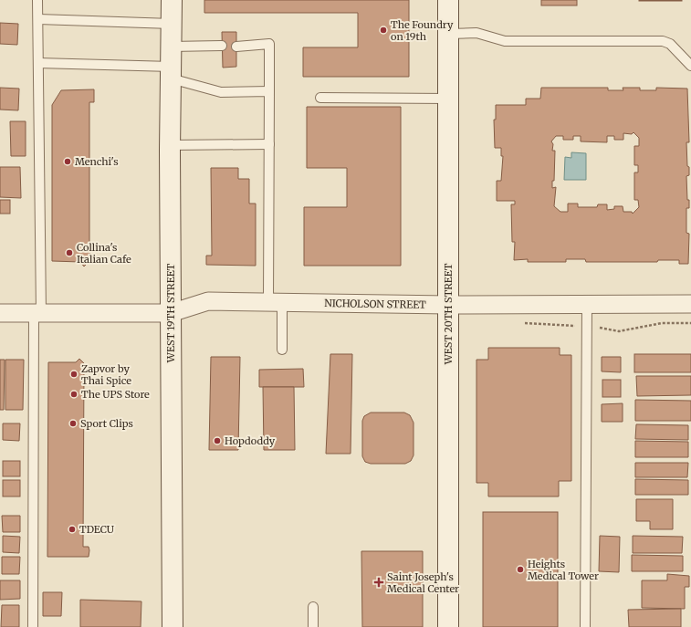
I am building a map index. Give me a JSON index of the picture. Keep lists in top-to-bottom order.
{
  "streets": {
    "main road": ["WEST 19TH STREET", "WEST 20TH STREET"],
    "street": ["NICHOLSON STREET"]
  },
  "crossings": [
    ["NICHOLSON STREET", "WEST 19TH STREET"],
    ["NICHOLSON STREET", "WEST 20TH STREET"]
  ],
  "places": {
    "other": [
      "The Foundry on 19th",
      "Menchi's",
      "Collina's Italian Cafe",
      "Zapvor by Thai Spice",
      "The UPS Store",
      "Sport Clips",
      "Hopdoddy",
      "TDECU",
      "Heights Medical Tower"
    ],
    "health": ["Saint Joseph's Medical Center"]
  }
}
